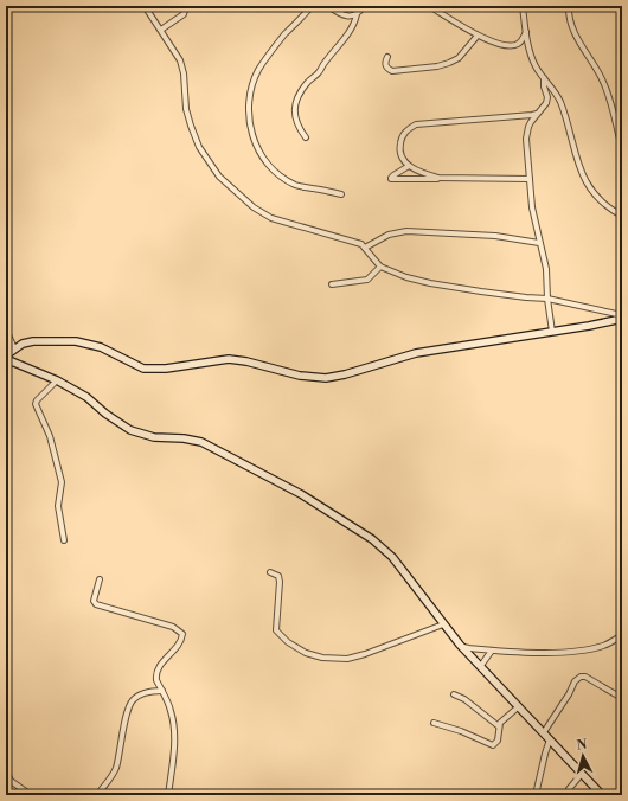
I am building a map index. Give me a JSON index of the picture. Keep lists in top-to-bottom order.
{
  "north": "top"
}
